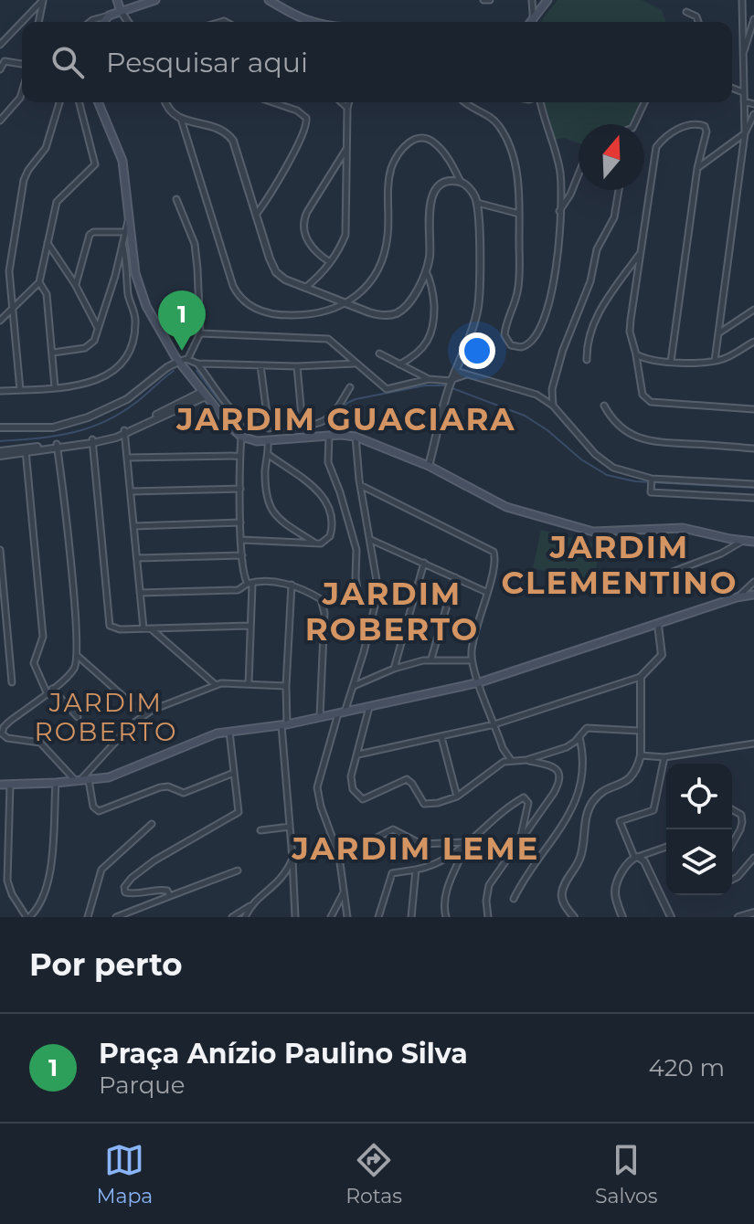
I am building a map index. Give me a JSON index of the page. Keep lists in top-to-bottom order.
{
  "districts": [
    "JARDIM GUACIARA",
    "JARDIM CLEMENTINO",
    "JARDIM ROBERTO",
    "JARDIM ROBERTO",
    "JARDIM LEME"
  ],
  "north": "top",
  "page": {
    "search": "Pesquisar aqui",
    "pins": "1",
    "heading": "Por perto",
    "list": [
      {
        "mark": "1",
        "name": "Praça Anízio Paulino Silva",
        "note": "Parque",
        "value": "420 m"
      }
    ],
    "nav": ["Mapa", "Rotas", "Salvos"]
  }
}
